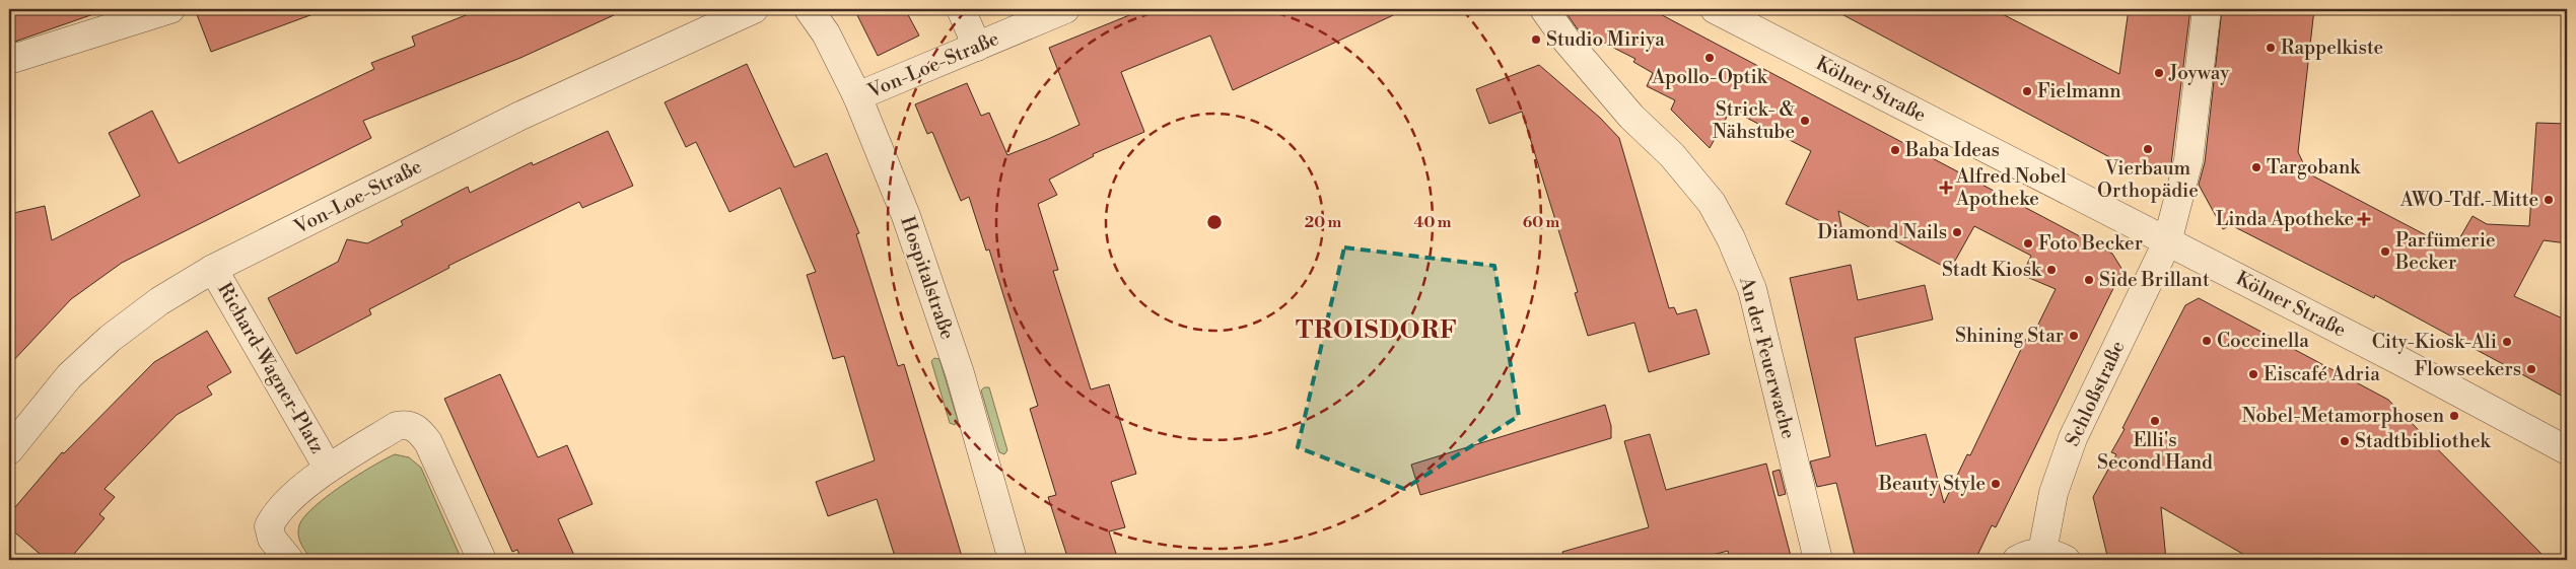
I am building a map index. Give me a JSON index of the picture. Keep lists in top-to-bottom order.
{
  "streets": {
    "street": [
      "Von-Loe-Straße",
      "Kölner Straße",
      "Hospitalstraße",
      "An der Feuerwache",
      "Richard-Wagner-Platz",
      "Schloßstraße"
    ]
  },
  "crossings": [
    ["Von-Loe-Straße", "Hospitalstraße"],
    ["Von-Loe-Straße", "Richard-Wagner-Platz"],
    ["Kölner Straße", "Schloßstraße"]
  ],
  "districts": ["TROISDORF"],
  "places": {
    "other": [
      "Studio Miriya",
      "Rappelkiste",
      "Apollo-Optik",
      "Joyway",
      "Fielmann",
      "Strick- & Nähstube",
      "Vierbaum Orthopädie",
      "Baba Ideas",
      "Targobank",
      "AWO-Tdf.-Mitte",
      "Diamond Nails",
      "Foto Becker",
      "Parfümerie Becker",
      "Stadt Kiosk",
      "Side Brillant",
      "Shining Star",
      "Coccinella",
      "City-Kiosk-Ali",
      "Flowseekers",
      "Eiscafé Adria",
      "Nobel-Metamorphosen",
      "Elli's Second Hand",
      "Stadtbibliothek",
      "Beauty Style"
    ],
    "health": ["Alfred Nobel Apotheke", "Linda Apotheke"]
  },
  "rings": ["20 m", "40 m", "60 m"]
}
